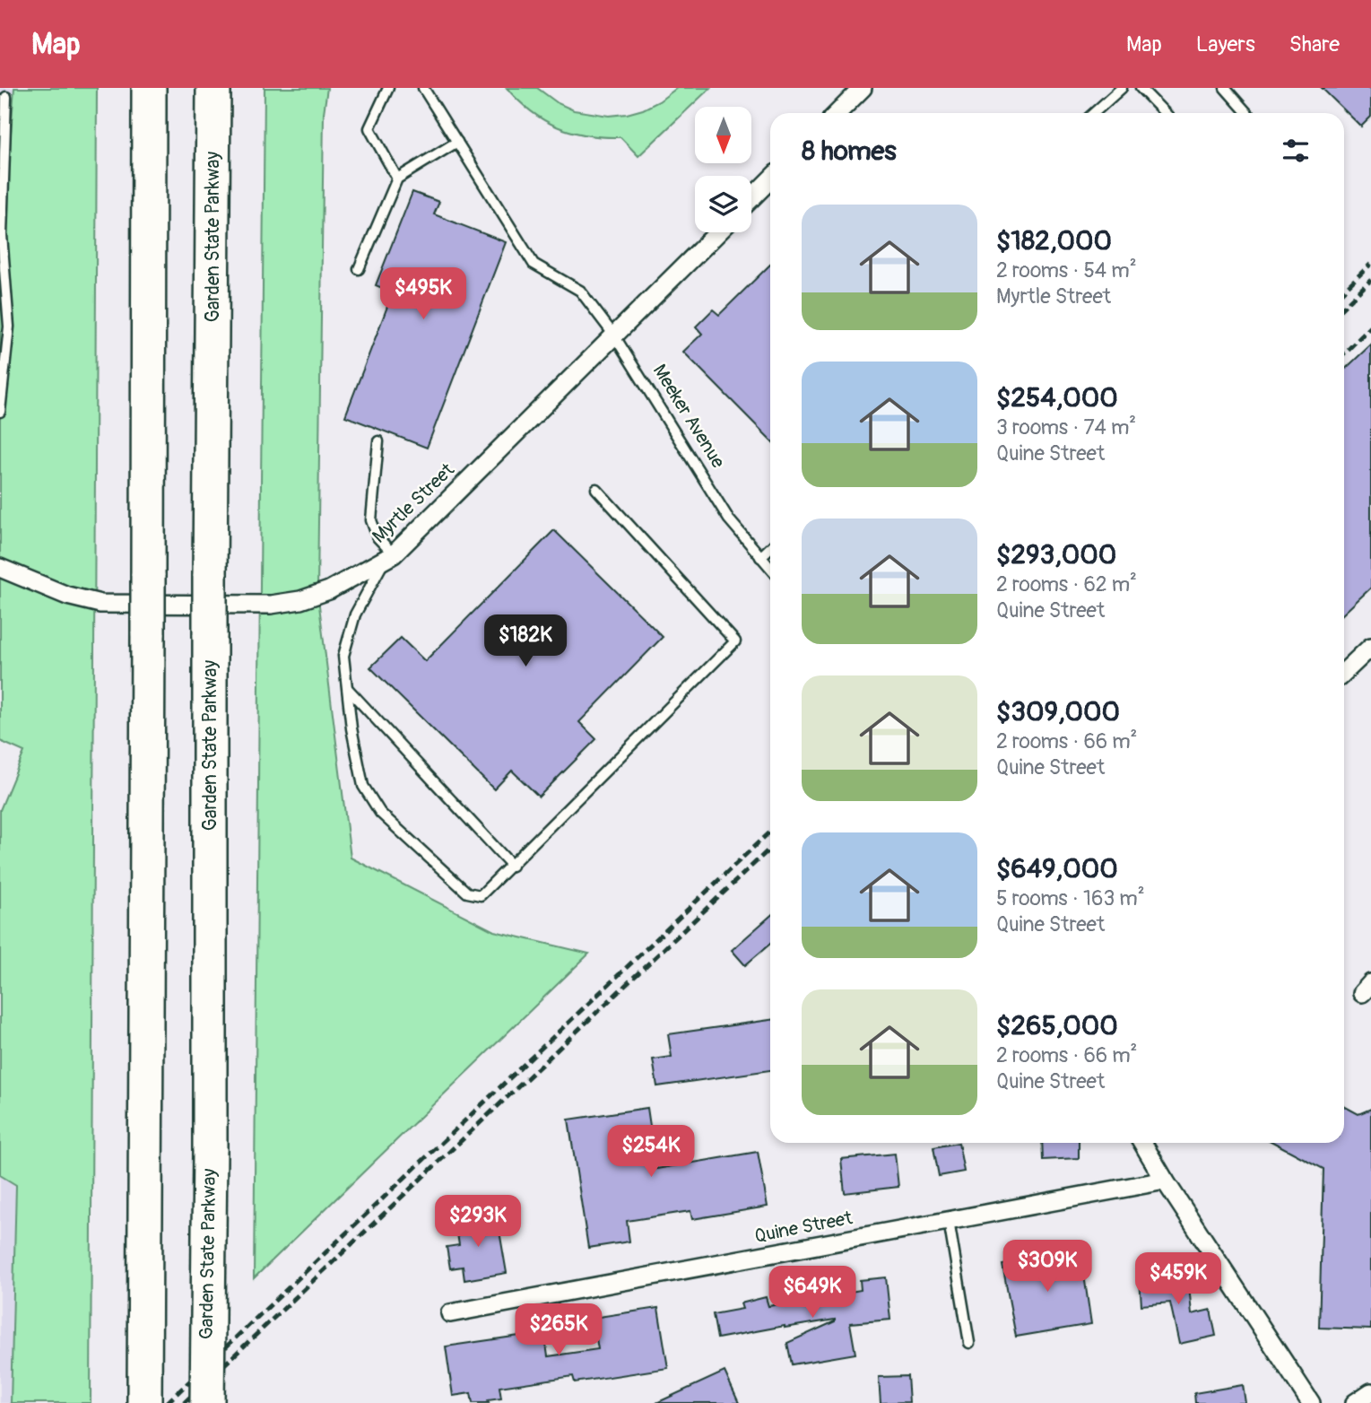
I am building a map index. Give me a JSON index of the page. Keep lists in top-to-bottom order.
{
  "streets": {
    "highway": ["Garden State Parkway"],
    "street": ["Myrtle Street", "Quine Street"],
    "lane": ["Meeker Avenue"]
  },
  "crossings": [
    ["Meeker Avenue", "Myrtle Street"]
  ],
  "north": "bottom",
  "page": {
    "header": "Map",
    "nav": ["Map", "Layers", "Share"],
    "heading": "8 homes",
    "list": [
      {
        "name": "$182,000",
        "note": "2 rooms · 54 m² · Myrtle Street"
      },
      {
        "name": "$254,000",
        "note": "3 rooms · 74 m² · Quine Street"
      },
      {
        "name": "$293,000",
        "note": "2 rooms · 62 m² · Quine Street"
      },
      {
        "name": "$309,000",
        "note": "2 rooms · 66 m² · Quine Street"
      },
      {
        "name": "$649,000",
        "note": "5 rooms · 163 m² · Quine Street"
      },
      {
        "name": "$265,000",
        "note": "2 rooms · 66 m² · Quine Street"
      }
    ],
    "price": [
      "$495K",
      "$182K",
      "$254K",
      "$293K",
      "$309K",
      "$459K",
      "$649K",
      "$265K"
    ]
  }
}
